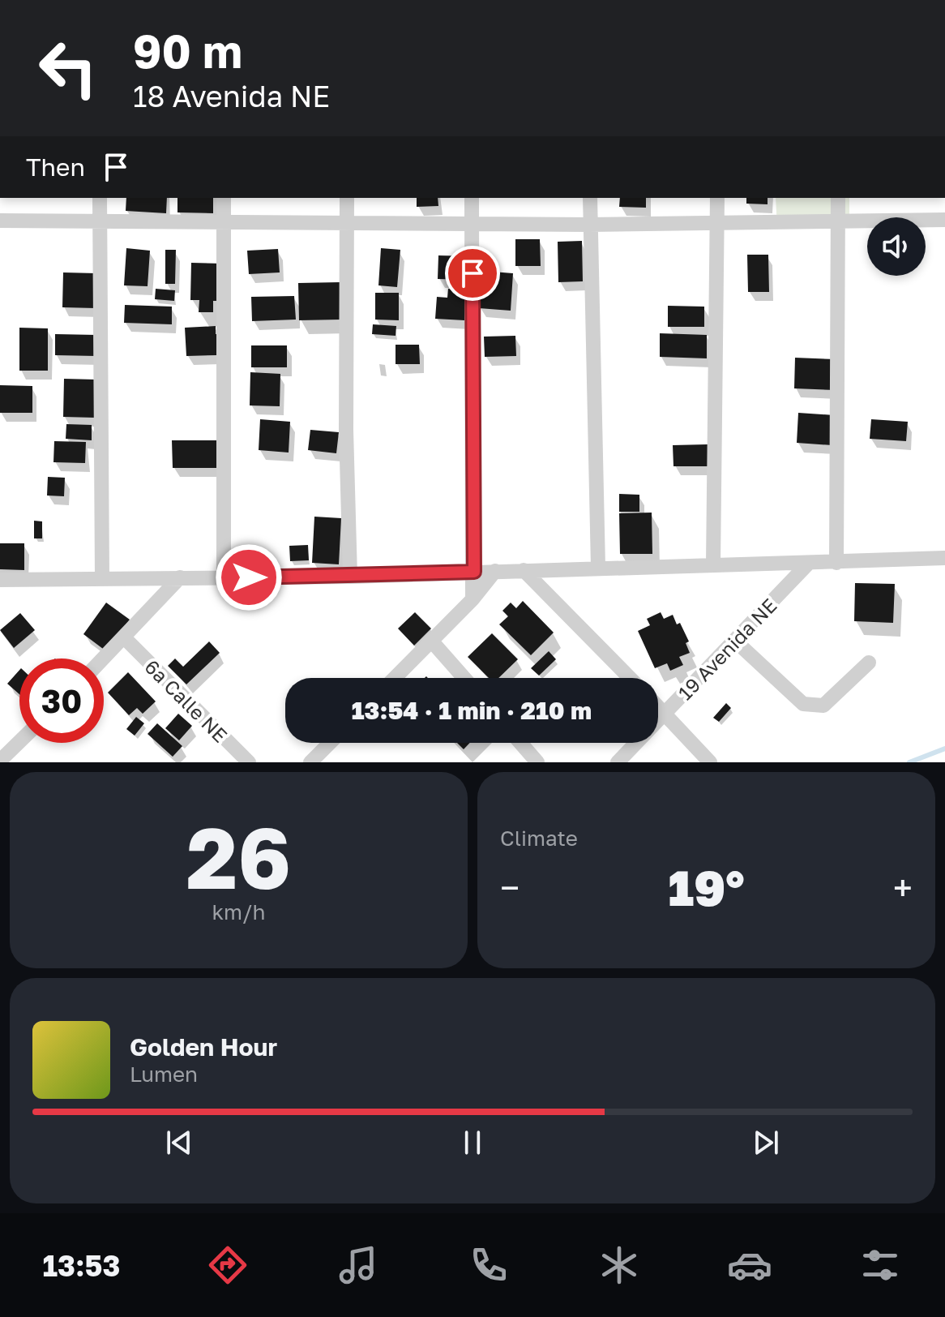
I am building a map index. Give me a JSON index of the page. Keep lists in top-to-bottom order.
{
  "streets": {
    "street": ["19 Avenida NE", "6a Calle NE"]
  },
  "page": {
    "turn": ["90 m", "18 Avenida NE"],
    "then": "Then",
    "limit": "30",
    "trip": "13:54 · 1 min · 210 m",
    "tile": [
      ["26", "km/h"],
      "Climate"
    ],
    "heat": ["−", "19°", "+"],
    "song": ["Golden Hour", "Lumen"],
    "tabs": "13:53"
  }
}
